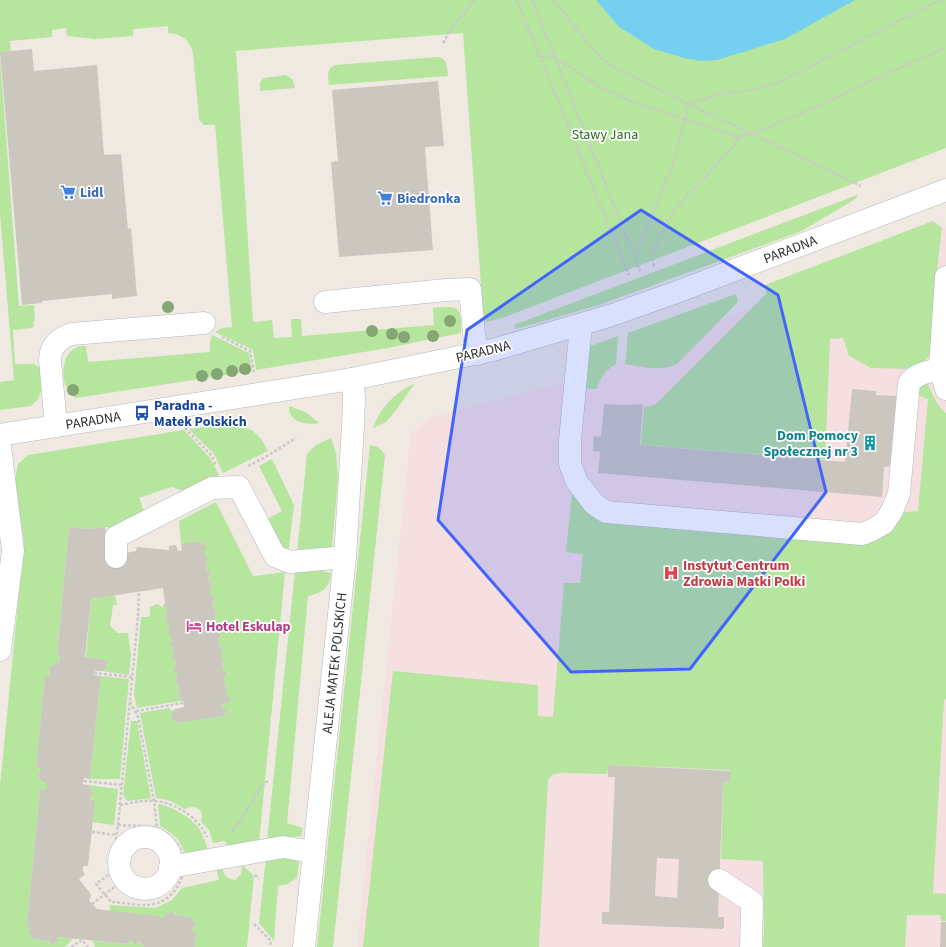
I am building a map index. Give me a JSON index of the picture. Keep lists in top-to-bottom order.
{
  "streets": {
    "street": ["PARADNA", "ALEJA MATEK POLSKICH"]
  },
  "crossings": [
    ["PARADNA", "ALEJA MATEK POLSKICH"]
  ],
  "parks": ["Stawy Jana"],
  "places": {
    "supermarket": ["Lidl", "Biedronka"],
    "bus stop": ["Paradna - Matek Polskich"],
    "building": ["Dom Pomocy Społecznej nr 3"],
    "hospital": ["Instytut Centrum Zdrowia Matki Polki"],
    "hotel": ["Hotel Eskulap"]
  }
}
